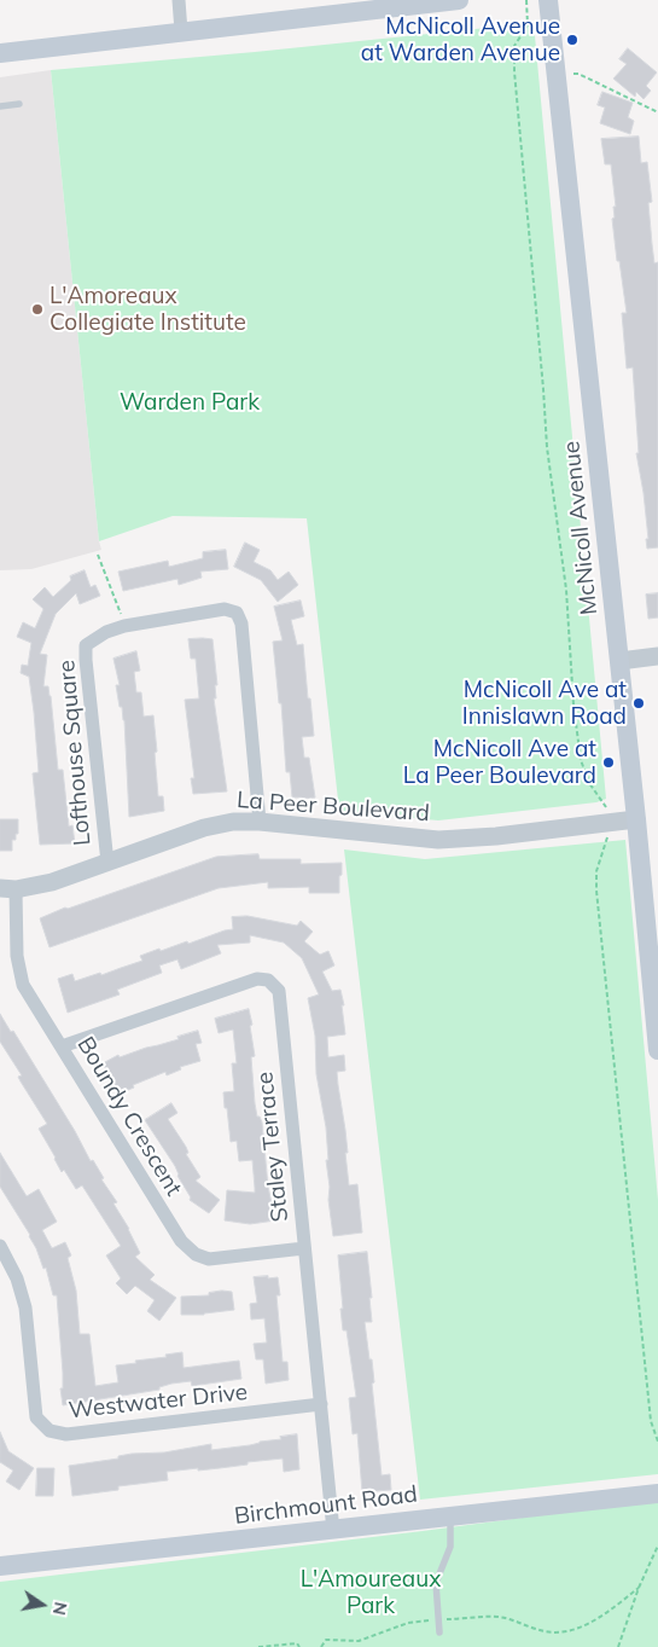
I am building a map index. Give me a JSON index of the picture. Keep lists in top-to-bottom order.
{
  "streets": {
    "main road": ["McNicoll Avenue", "Birchmount Road"],
    "street": [
      "Lofthouse Square",
      "La Peer Boulevard",
      "Boundy Crescent",
      "Staley Terrace",
      "Westwater Drive"
    ]
  },
  "crossings": [
    ["McNicoll Avenue", "La Peer Boulevard"],
    ["Lofthouse Square", "La Peer Boulevard"],
    ["La Peer Boulevard", "Boundy Crescent"],
    ["Boundy Crescent", "Staley Terrace"],
    ["Staley Terrace", "Westwater Drive"],
    ["Staley Terrace", "Birchmount Road"]
  ],
  "parks": ["Warden Park", "L'Amoureaux Park"],
  "places": [
    "McNicoll Avenue at Warden Avenue",
    "L'Amoreaux Collegiate Institute",
    "McNicoll Ave at Innislawn Road",
    "McNicoll Ave at La Peer Boulevard"
  ],
  "north": "right"
}
